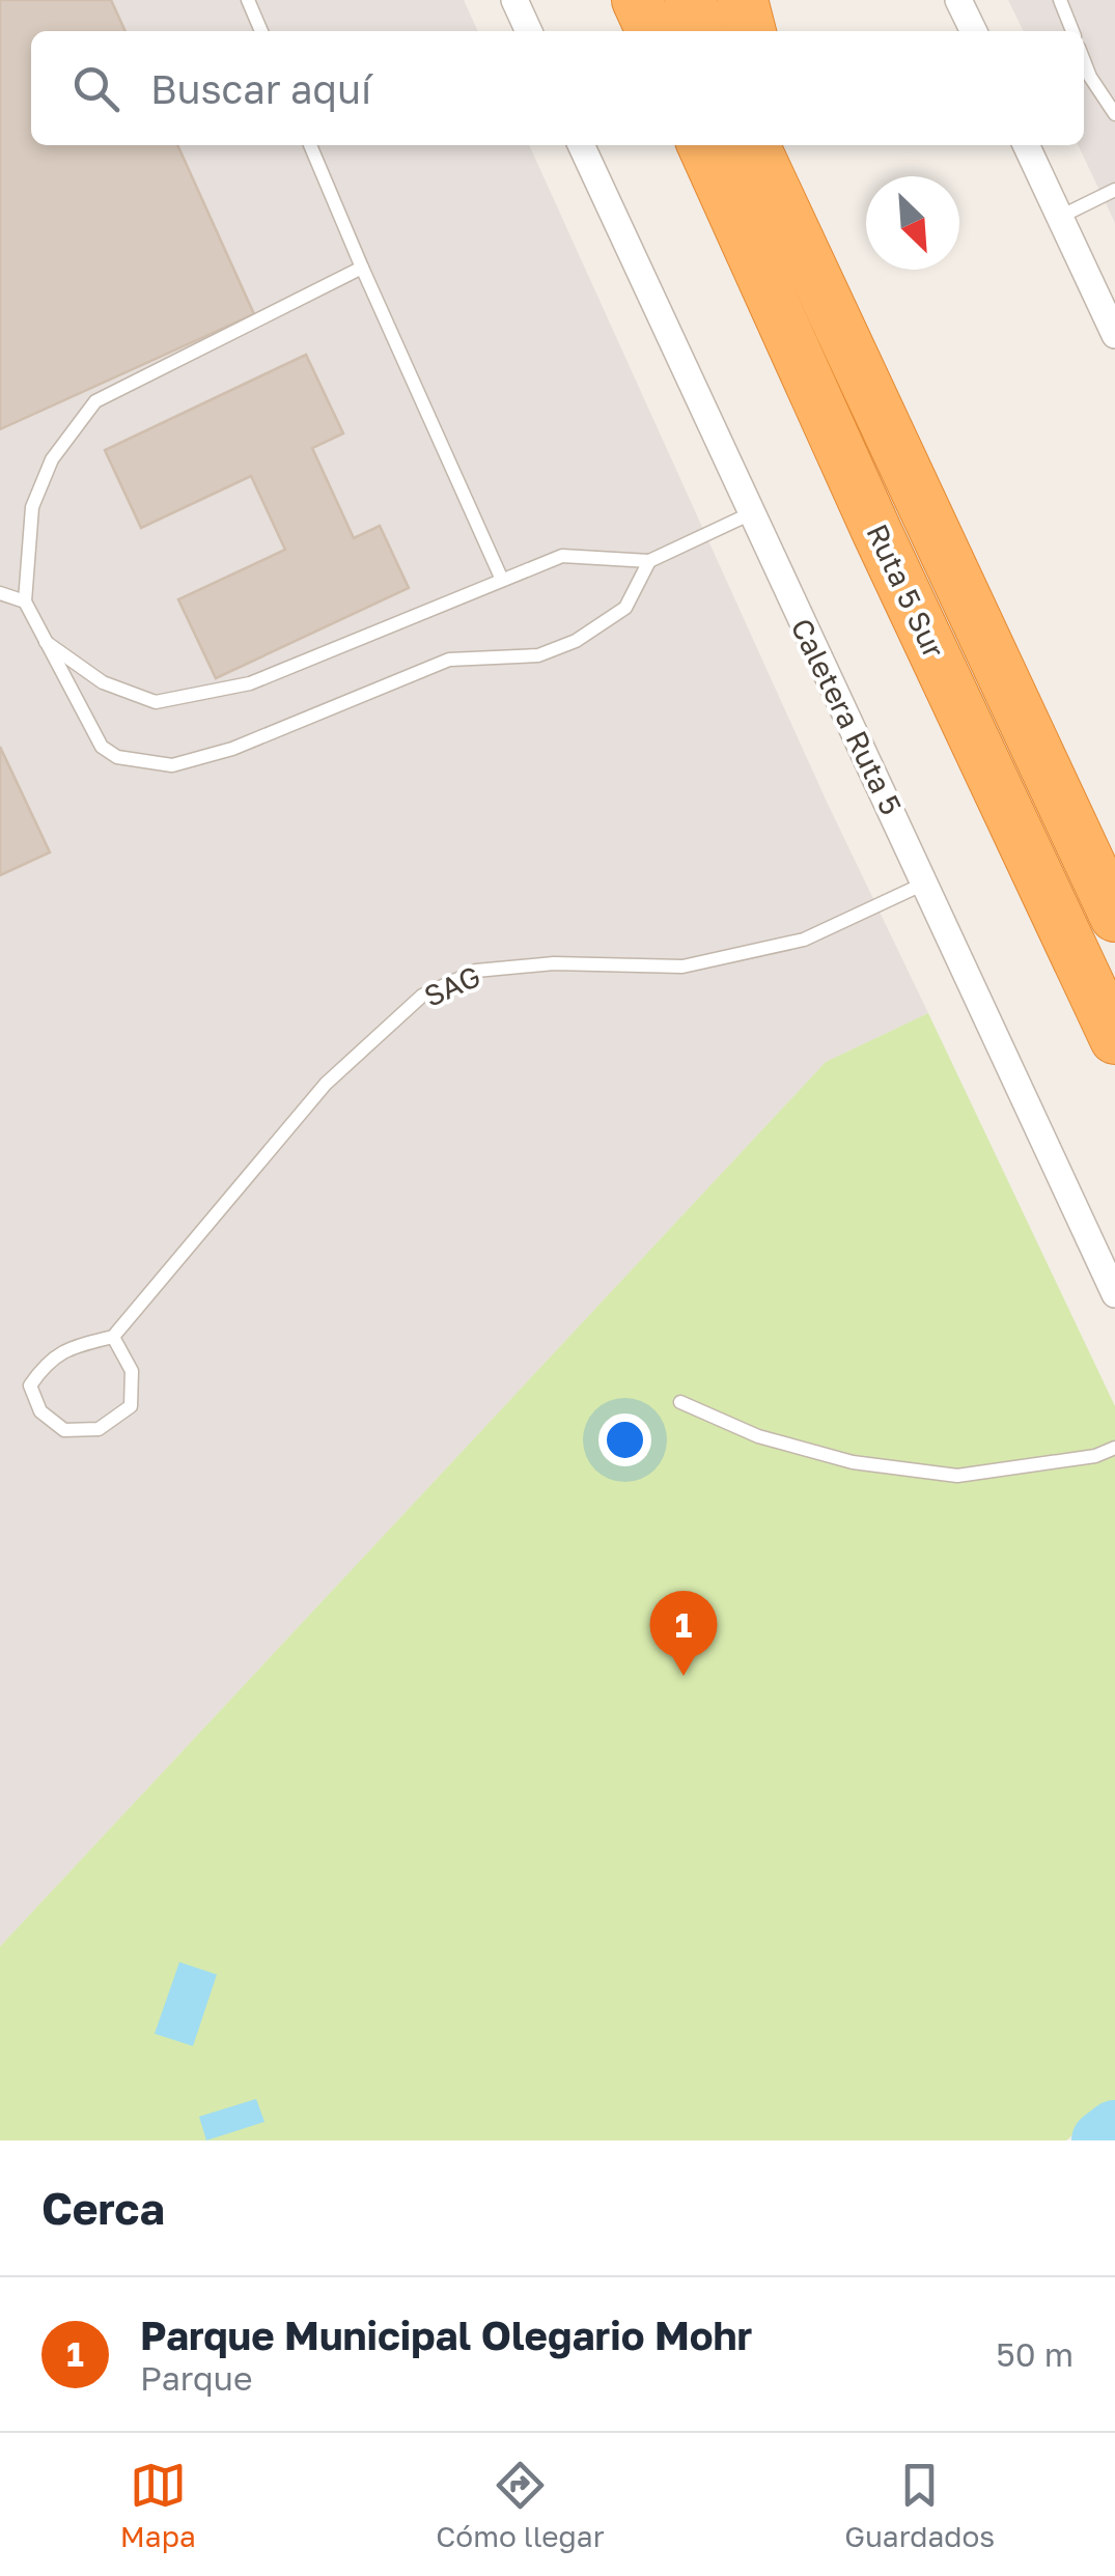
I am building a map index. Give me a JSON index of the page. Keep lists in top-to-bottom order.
{
  "streets": {
    "highway": ["Ruta 5 Sur"],
    "street": ["Caletera Ruta 5"],
    "lane": ["SAG"]
  },
  "crossings": [
    ["Caletera Ruta 5", "SAG"]
  ],
  "north": "bottom right",
  "page": {
    "search": "Buscar aquí",
    "pins": "1",
    "heading": "Cerca",
    "list": [
      {
        "mark": "1",
        "name": "Parque Municipal Olegario Mohr",
        "note": "Parque",
        "value": "50 m"
      }
    ],
    "nav": ["Mapa", "Cómo llegar", "Guardados"]
  }
}
